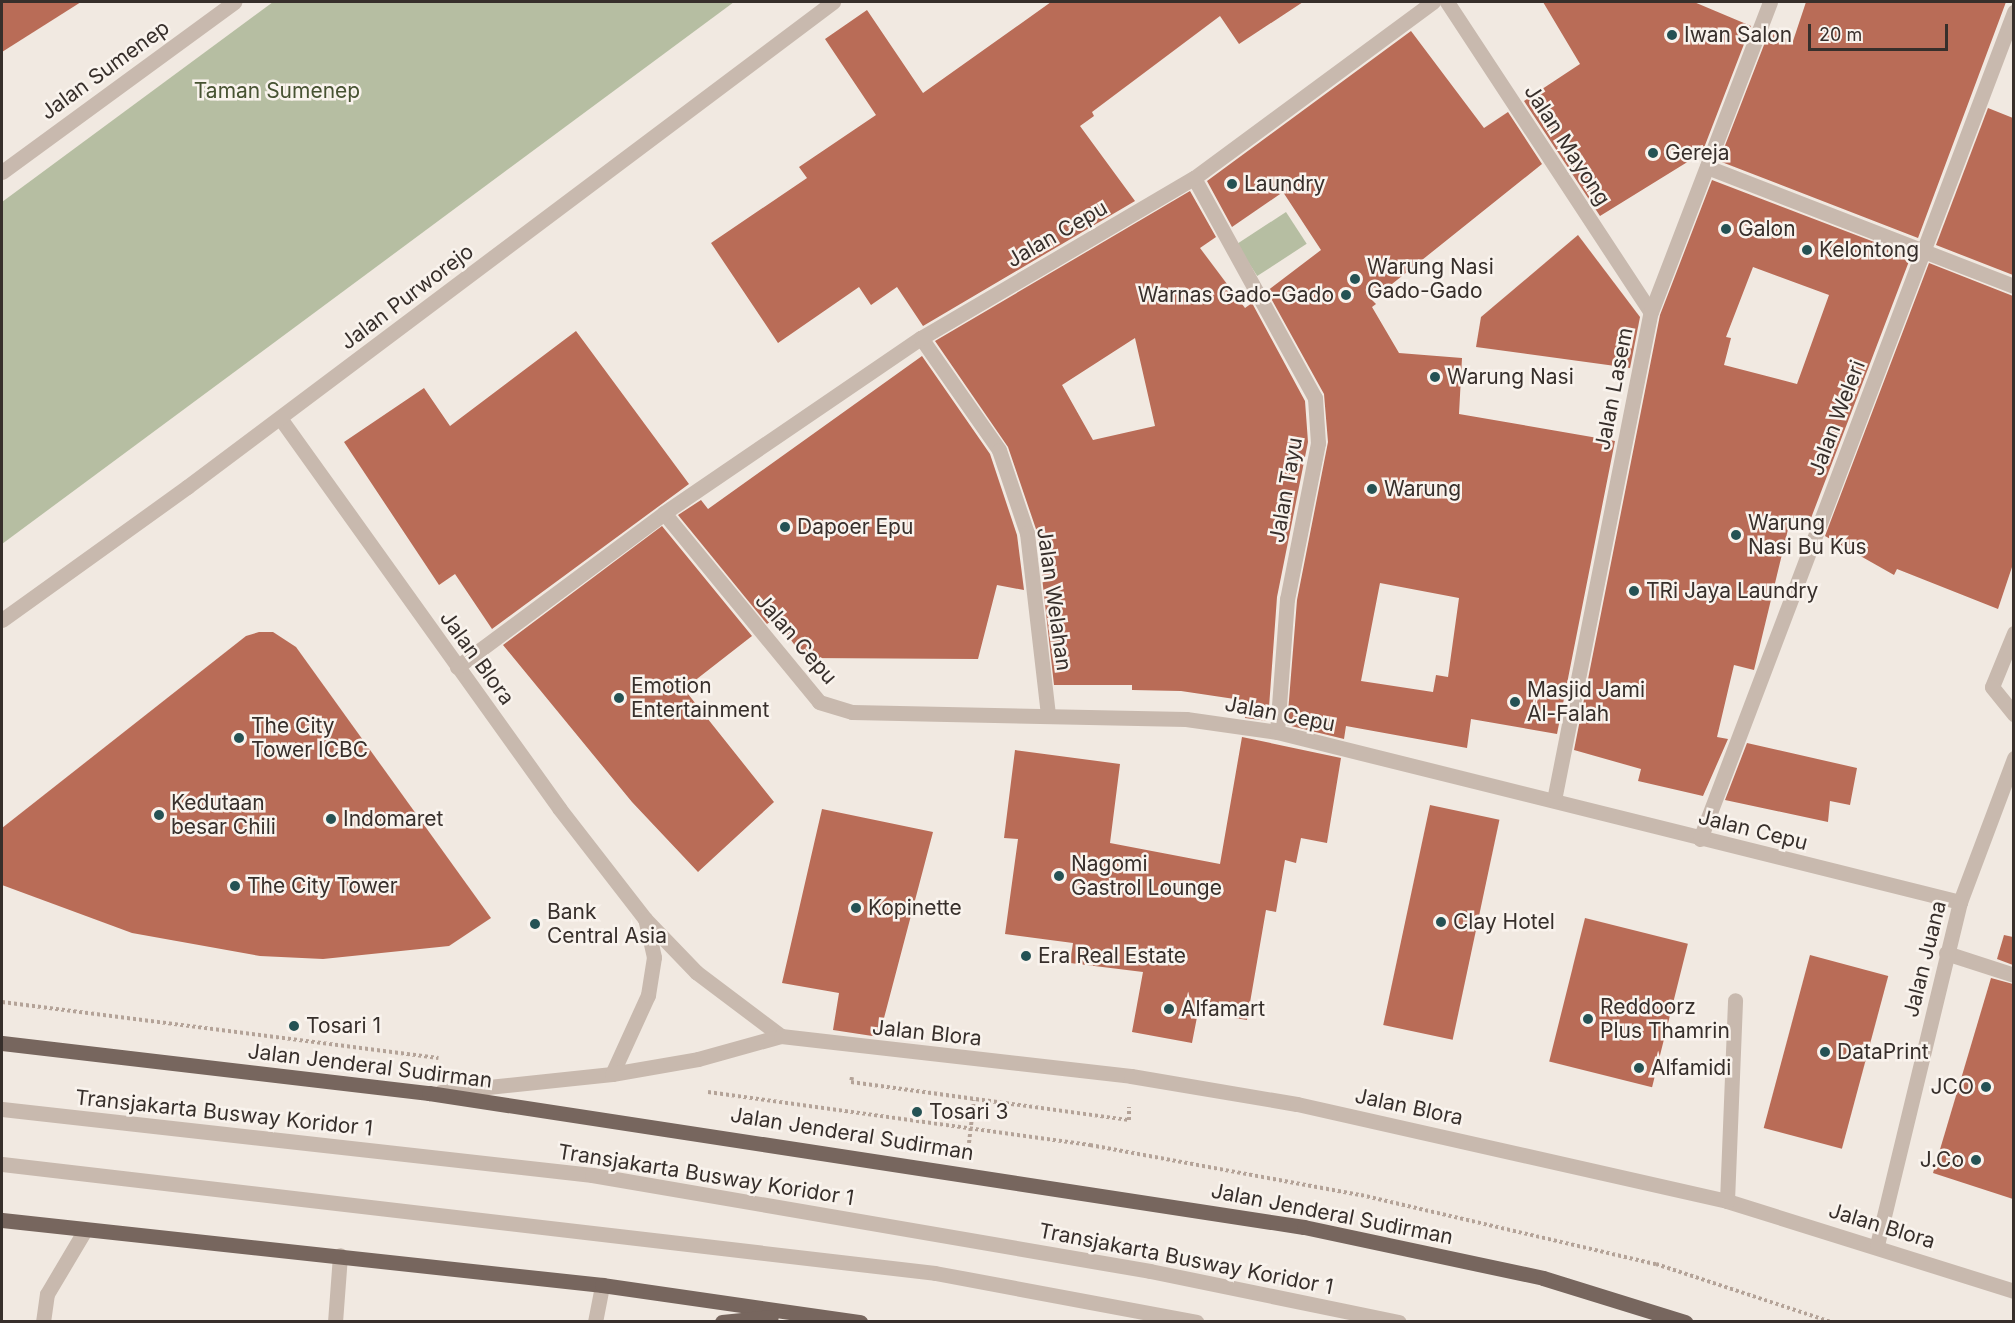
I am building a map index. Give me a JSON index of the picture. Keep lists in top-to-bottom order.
{
  "streets": {
    "main road": ["Jalan Jenderal Sudirman"],
    "street": [
      "Jalan Sumenep",
      "Jalan Mayong",
      "Jalan Cepu",
      "Jalan Purworejo",
      "Jalan Lasem",
      "Jalan Weleri",
      "Jalan Tayu",
      "Jalan Welahan",
      "Jalan Blora",
      "Jalan Juana",
      "Transjakarta Busway Koridor 1"
    ]
  },
  "crossings": [
    ["Jalan Mayong", "Jalan Lasem"],
    ["Jalan Cepu", "Jalan Lasem"],
    ["Jalan Cepu", "Jalan Weleri"],
    ["Jalan Cepu", "Jalan Tayu"],
    ["Jalan Cepu", "Jalan Welahan"],
    ["Jalan Cepu", "Jalan Blora"],
    ["Jalan Cepu", "Jalan Juana"],
    ["Jalan Purworejo", "Jalan Blora"],
    ["Jalan Blora", "Jalan Juana"],
    ["Jalan Blora", "Jalan Jenderal Sudirman"]
  ],
  "parks": ["Taman Sumenep"],
  "places": [
    "Iwan Salon",
    "Gereja",
    "Laundry",
    "Galon",
    "Kelontong",
    "Warung Nasi Gado-Gado",
    "Warnas Gado-Gado",
    "Warung Nasi",
    "Warung",
    "Dapoer Epu",
    "Warung Nasi Bu Kus",
    "TRi Jaya Laundry",
    "Emotion Entertainment",
    "Masjid Jami Al-Falah",
    "The City Tower ICBC",
    "Kedutaan besar Chili",
    "Indomaret",
    "Nagomi Gastrol Lounge",
    "The City Tower",
    "Kopinette",
    "Clay Hotel",
    "Bank Central Asia",
    "Era Real Estate",
    "Alfamart",
    "Reddoorz Plus Thamrin",
    "Tosari 1",
    "DataPrint",
    "Alfamidi",
    "JCO",
    "Tosari 3",
    "J.Co"
  ],
  "scale_bar": "20 m"
}
